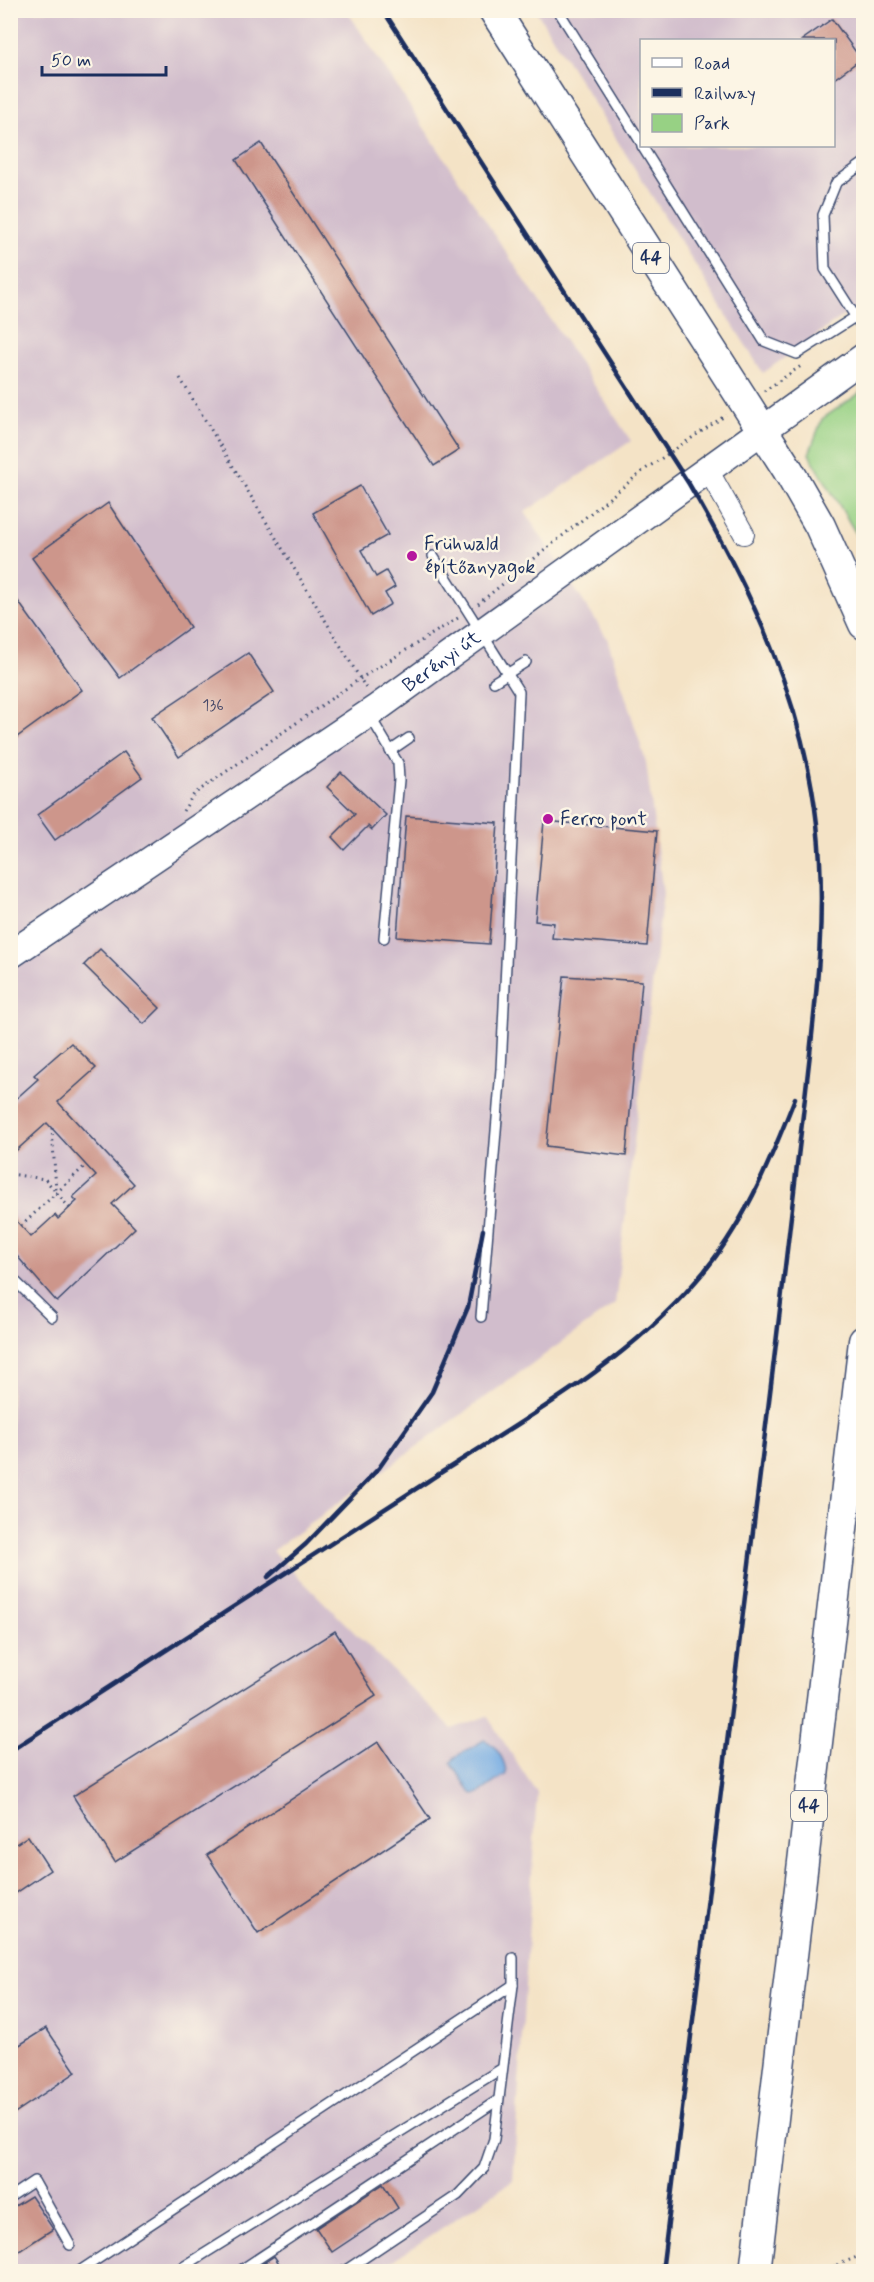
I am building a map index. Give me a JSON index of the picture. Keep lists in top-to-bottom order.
{
  "streets": {
    "main road": ["44"],
    "street": ["Berényi út"]
  },
  "crossings": [
    ["44", "Berényi út"]
  ],
  "places": ["Frühwald építőanyagok", "Ferro pont"],
  "house_numbers": ["136"],
  "legend": ["Road", "Railway", "Park"],
  "scale_bar": "50 m"
}
